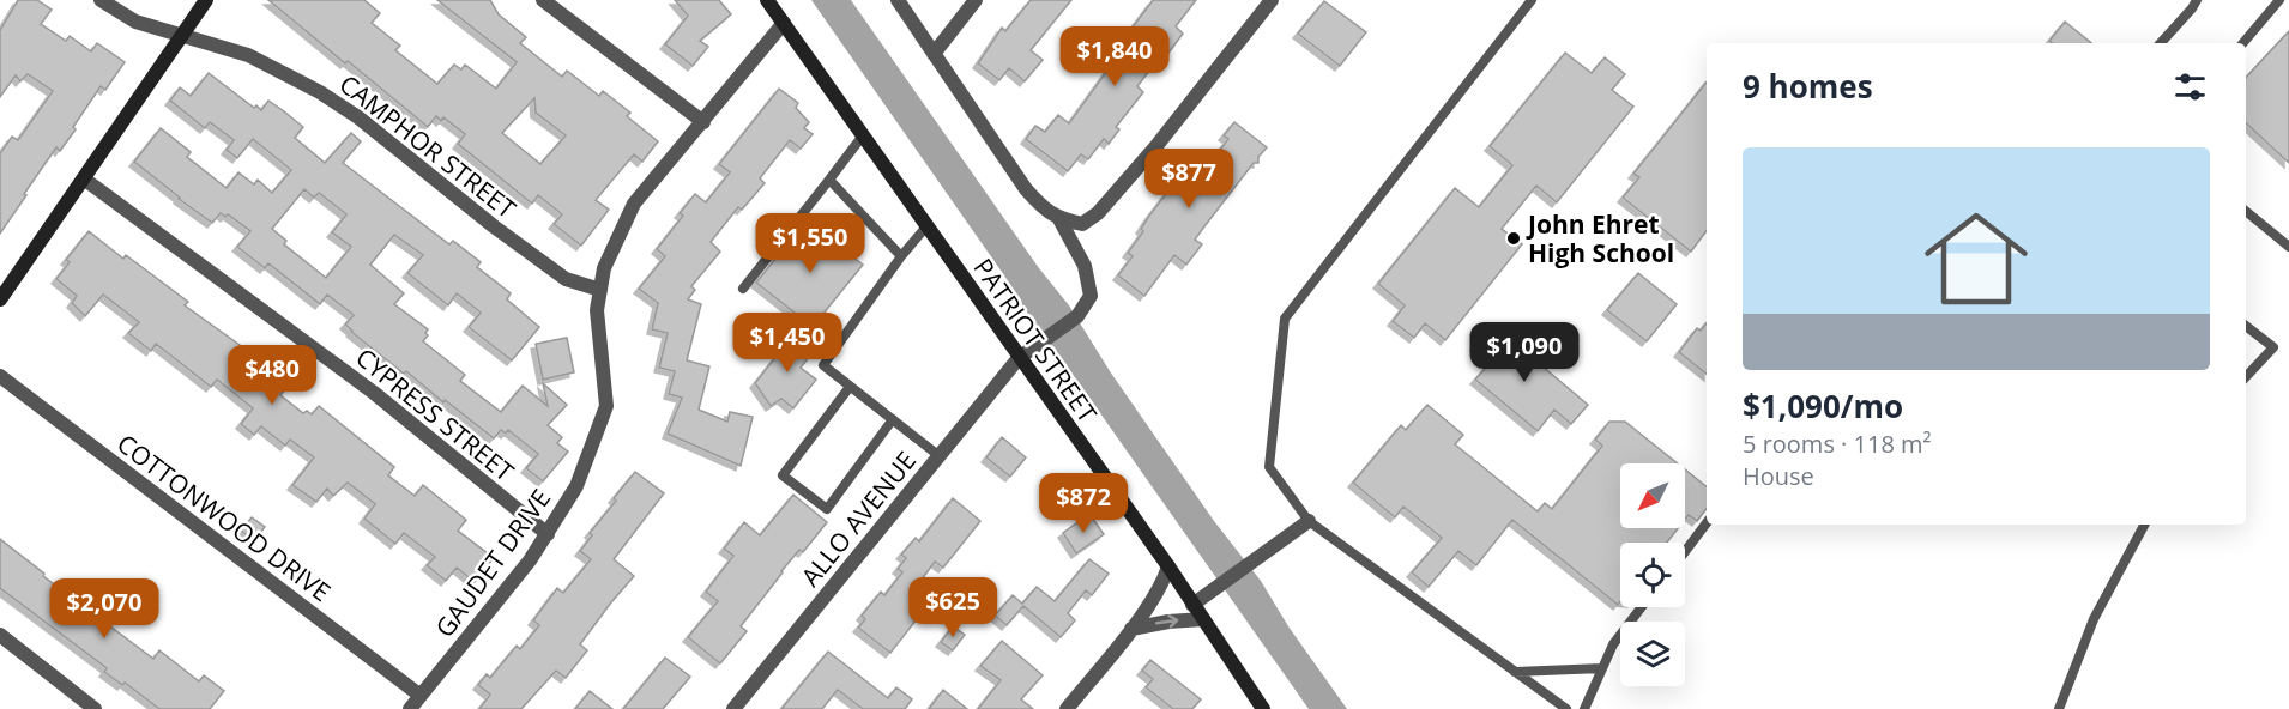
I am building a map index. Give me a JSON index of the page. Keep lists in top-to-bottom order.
{
  "streets": {
    "main road": ["PATRIOT STREET"],
    "street": [
      "CAMPHOR STREET",
      "CYPRESS STREET",
      "COTTONWOOD DRIVE",
      "ALLO AVENUE",
      "GAUDET DRIVE"
    ]
  },
  "crossings": [
    ["CAMPHOR STREET", "GAUDET DRIVE"],
    ["PATRIOT STREET", "ALLO AVENUE"],
    ["PATRIOT STREET", "GAUDET DRIVE"],
    ["CYPRESS STREET", "GAUDET DRIVE"],
    ["COTTONWOOD DRIVE", "GAUDET DRIVE"]
  ],
  "places": ["John Ehret High School"],
  "north": "bottom left",
  "page": {
    "price": [
      "$1,840",
      "$877",
      "$1,550",
      "$1,450",
      "$1,090",
      "$480",
      "$872",
      "$625",
      "$2,070"
    ],
    "heading": "9 homes",
    "list": [
      {
        "name": "$1,090/mo",
        "note": "5 rooms · 118 m² · House"
      }
    ]
  }
}
